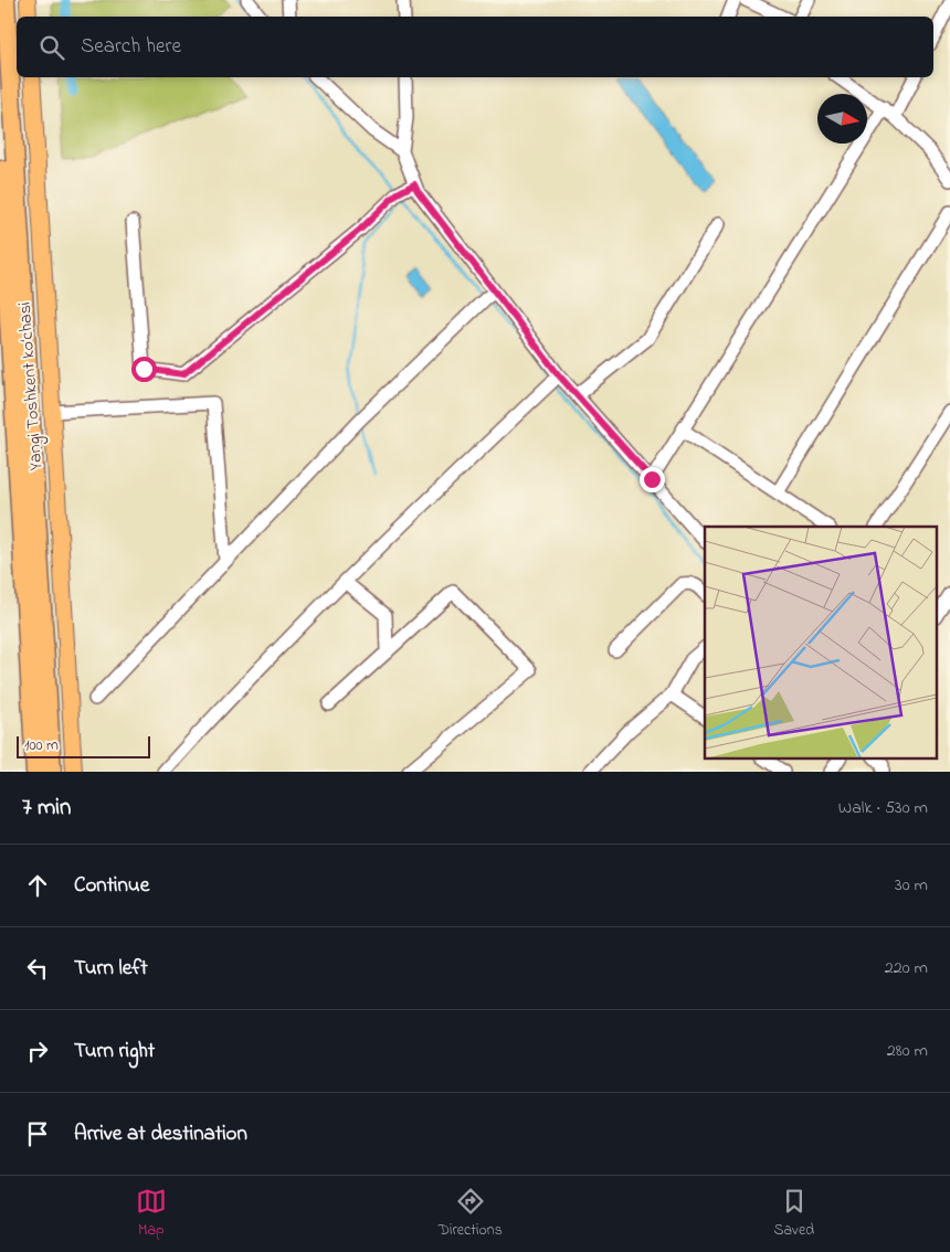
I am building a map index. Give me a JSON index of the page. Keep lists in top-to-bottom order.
{
  "streets": {
    "highway": ["Yangi Toshkent ko‘chasi"]
  },
  "scale_bar": "100 m",
  "north": "right",
  "page": {
    "search": "Search here",
    "scale": "100 m",
    "heading": ["7 min", "Walk · 530 m"],
    "list": [
      ["Continue", "30 m"],
      ["Turn left", "220 m"],
      ["Turn right", "280 m"],
      "Arrive at destination"
    ],
    "nav": ["Map", "Directions", "Saved"]
  }
}
